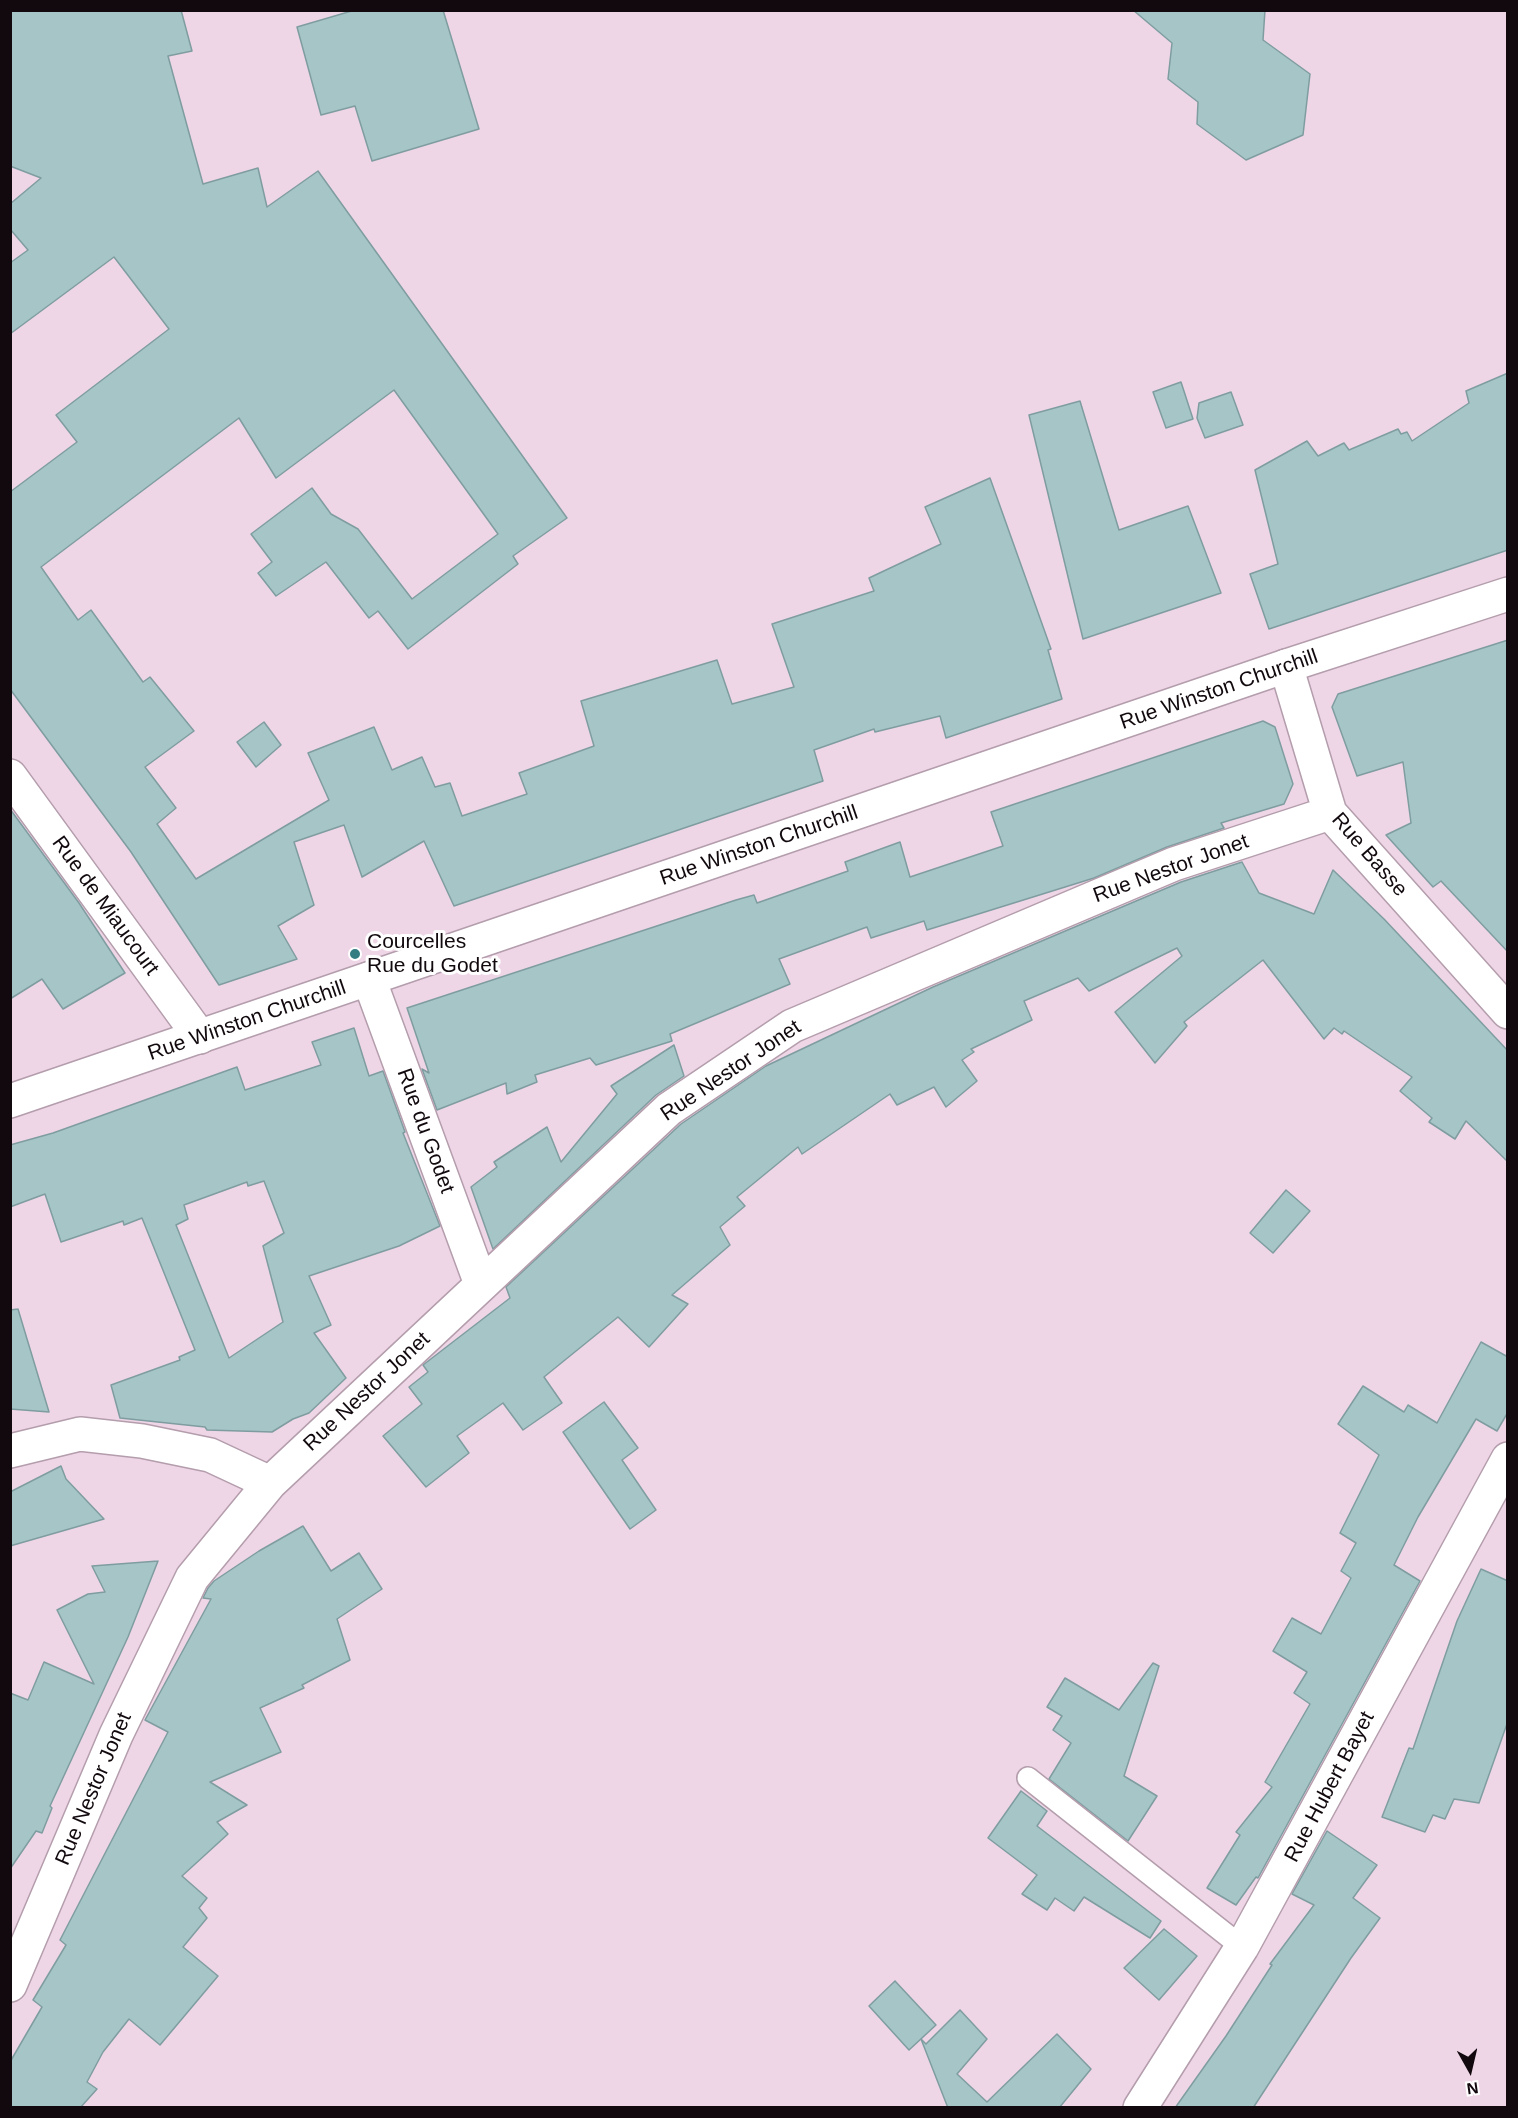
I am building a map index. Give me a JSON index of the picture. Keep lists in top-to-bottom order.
{
  "streets": {
    "street": [
      "Rue Winston Churchill",
      "Rue Basse",
      "Rue Nestor Jonet",
      "Rue de Miaucourt",
      "Rue du Godet",
      "Rue Hubert Bayet"
    ]
  },
  "crossings": [
    ["Rue Winston Churchill", "Rue Basse"],
    ["Rue Winston Churchill", "Rue de Miaucourt"],
    ["Rue Winston Churchill", "Rue du Godet"],
    ["Rue Basse", "Rue Nestor Jonet"],
    ["Rue Nestor Jonet", "Rue du Godet"]
  ],
  "places": ["Courcelles Rue du Godet"],
  "north": "bottom"
}
